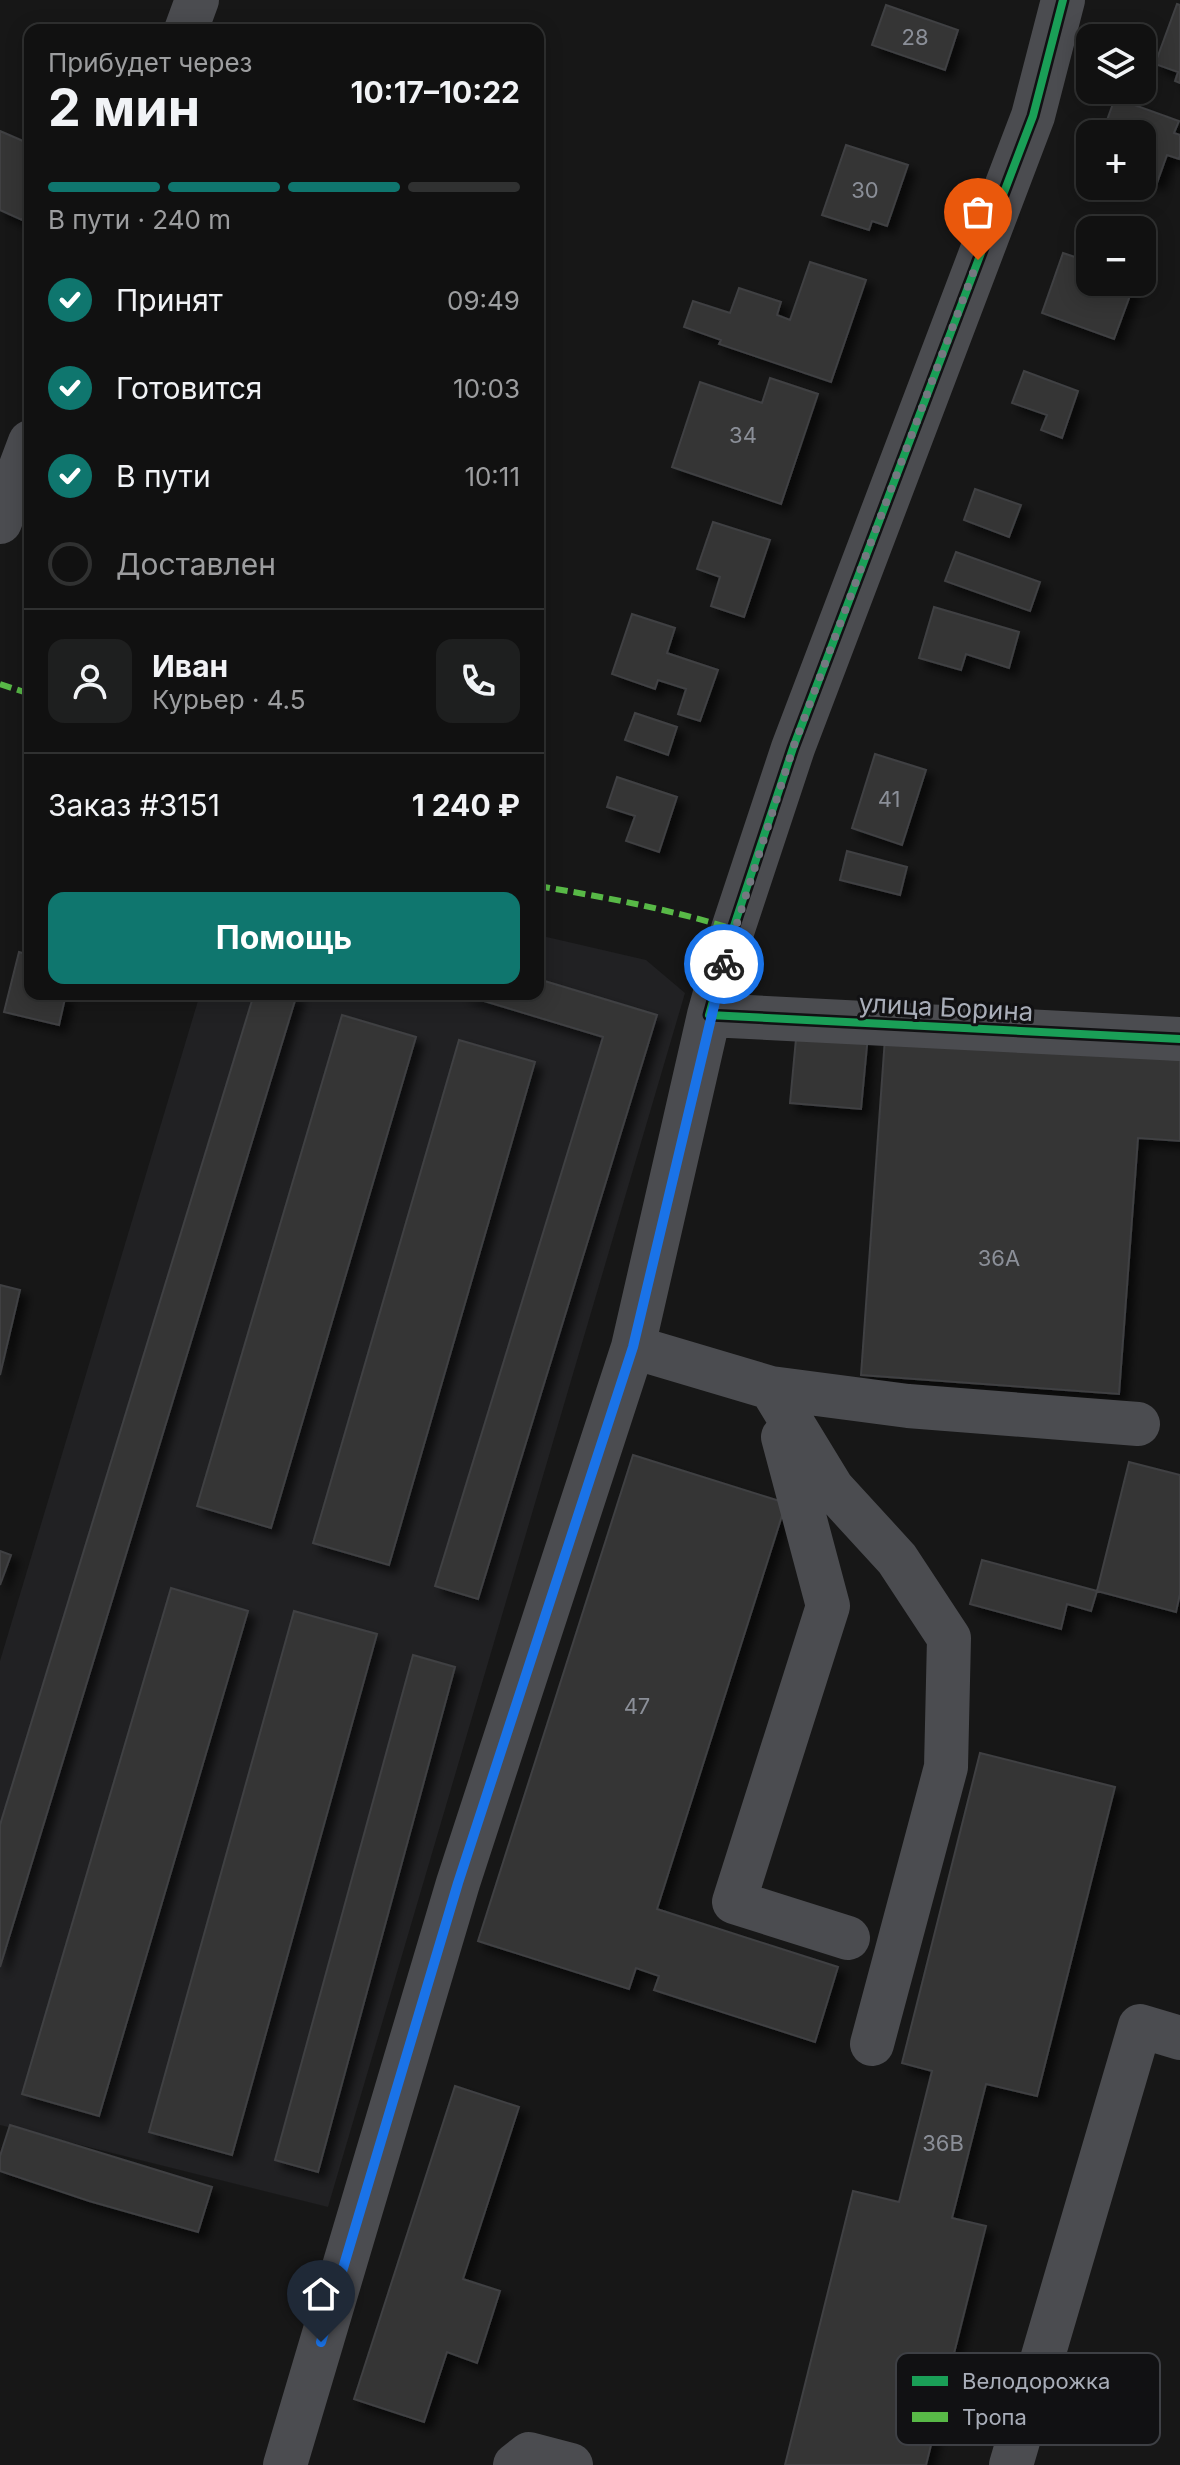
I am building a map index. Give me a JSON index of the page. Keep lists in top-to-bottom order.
{
  "streets": {
    "street": ["улица Борина"]
  },
  "house_numbers": [
    "28",
    "30",
    "34",
    "41",
    "36А",
    "47",
    "36В"
  ],
  "legend": ["Велодорожка", "Тропа"],
  "page": {
    "map_buttons": ["+", "−"],
    "heading": ["2 мин", "Прибудет через", "10:17–10:22"],
    "panel": [
      "Иван",
      "Курьер · 4.5",
      "Заказ #3151",
      "1 240 ₽"
    ],
    "bar": "В пути · 240 m",
    "list": [
      ["Принят", "09:49"],
      ["Готовится", "10:03"],
      ["В пути", "10:11"],
      "Доставлен"
    ],
    "buttons": "Помощь"
  }
}
